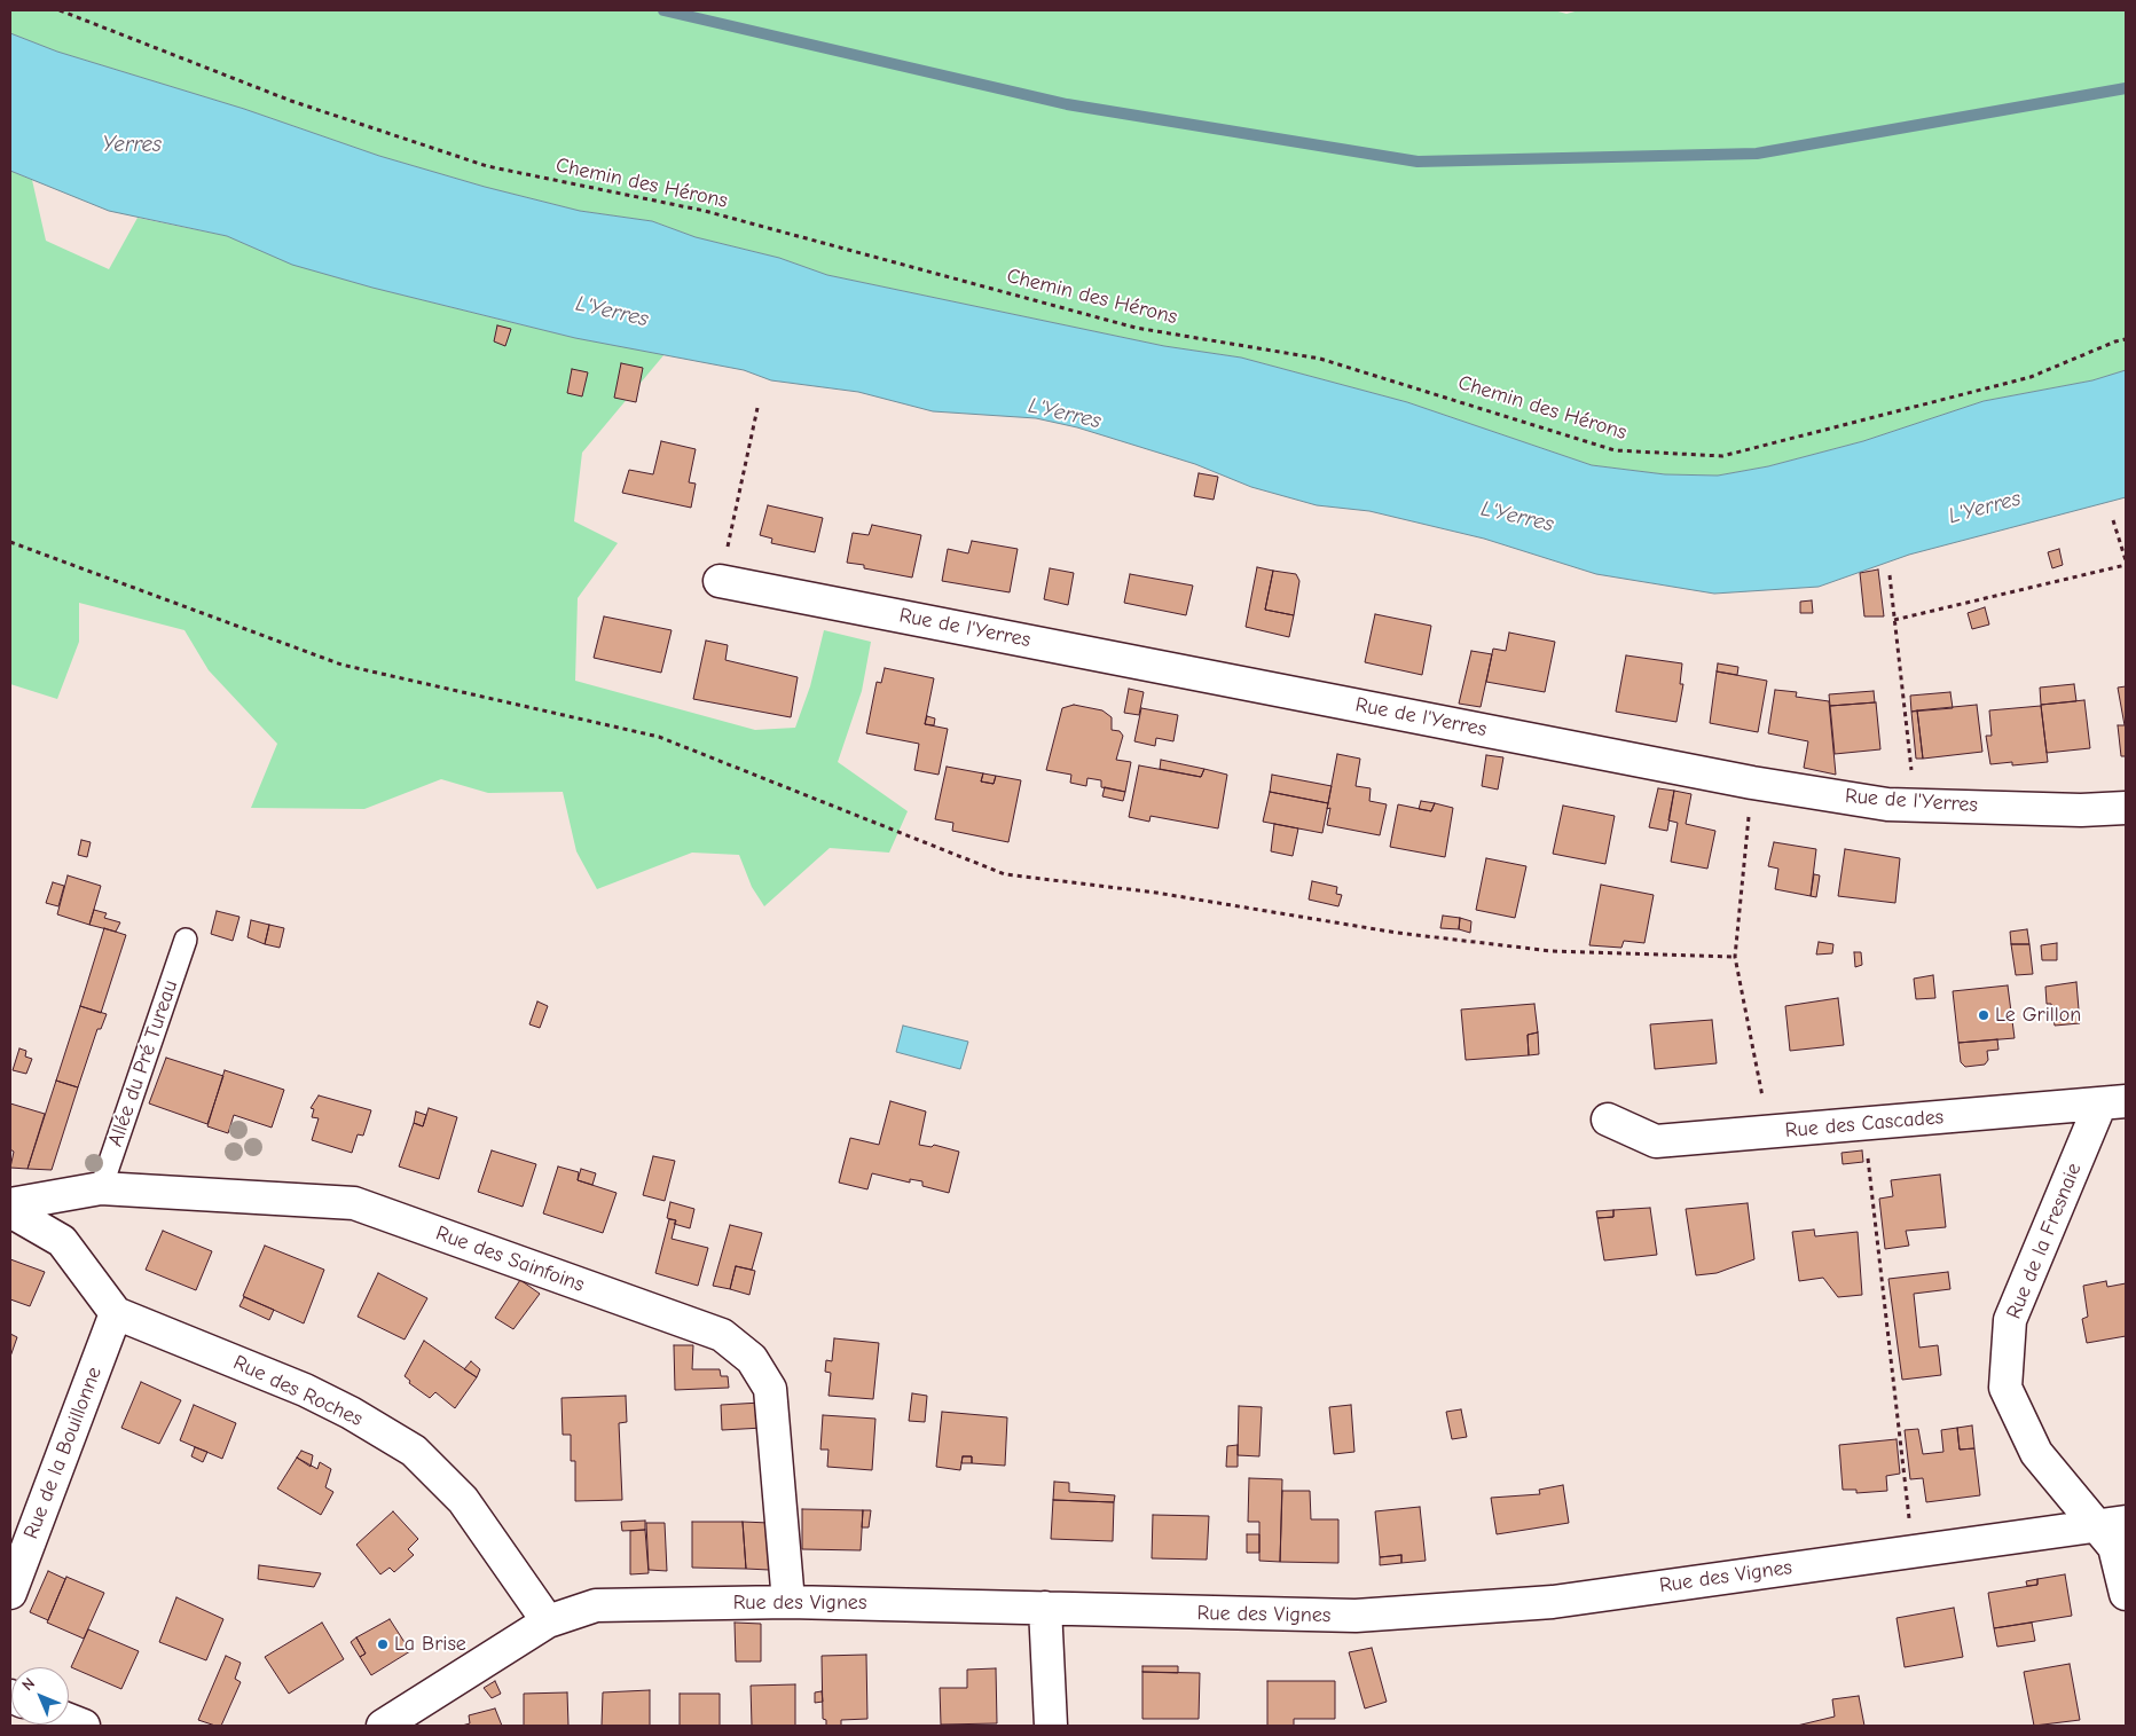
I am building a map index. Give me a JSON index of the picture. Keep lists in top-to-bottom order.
{
  "streets": {
    "street": [
      "Rue de l'Yerres",
      "Rue des Cascades",
      "Rue de la Fresnaie",
      "Rue des Sainfoins",
      "Rue des Roches",
      "Rue de la Bouillonne",
      "Rue des Vignes"
    ],
    "lane": ["Allée du Pré Tureau"],
    "path": ["Chemin des Hérons"]
  },
  "crossings": [
    ["Allée du Pré Tureau", "Rue des Sainfoins"],
    ["Rue des Cascades", "Rue de la Fresnaie"],
    ["Rue de la Fresnaie", "Rue des Vignes"],
    ["Rue des Sainfoins", "Rue des Vignes"],
    ["Rue des Roches", "Rue de la Bouillonne"],
    ["Rue des Roches", "Rue des Vignes"]
  ],
  "water": ["Yerres", "L'Yerres"],
  "places": ["Le Grillon", "La Brise"],
  "north": "top left"
}
